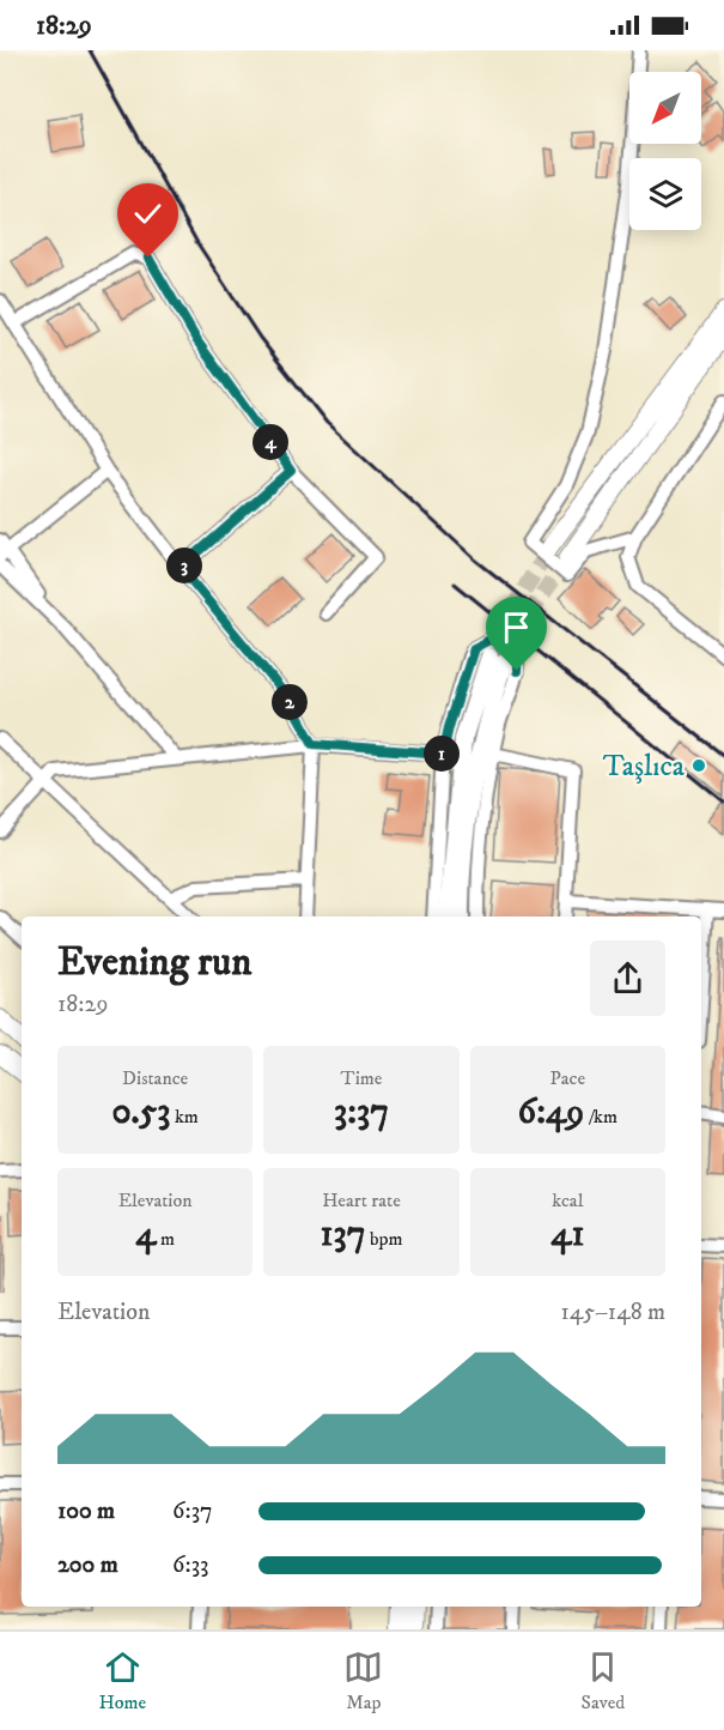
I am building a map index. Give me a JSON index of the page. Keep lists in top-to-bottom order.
{
  "places": ["Taşlıca"],
  "north": "bottom left",
  "page": {
    "status": "18:29",
    "pins": [
      "4",
      "3",
      "2",
      "1"
    ],
    "heading": ["Evening run", "18:29"],
    "stats": [
      ["Distance", "0.53 km"],
      ["Time", "3:37"],
      ["Pace", "6:49 /km"],
      ["Elevation", "4 m"],
      ["Heart rate", "137 bpm"],
      ["kcal", "41"]
    ],
    "chart": ["Elevation", "145–148 m"],
    "list": [
      {
        "name": "100 m",
        "note": "6:37"
      },
      {
        "name": "200 m",
        "note": "6:33"
      }
    ],
    "tabs": ["Home", "Map", "Saved"]
  }
}
